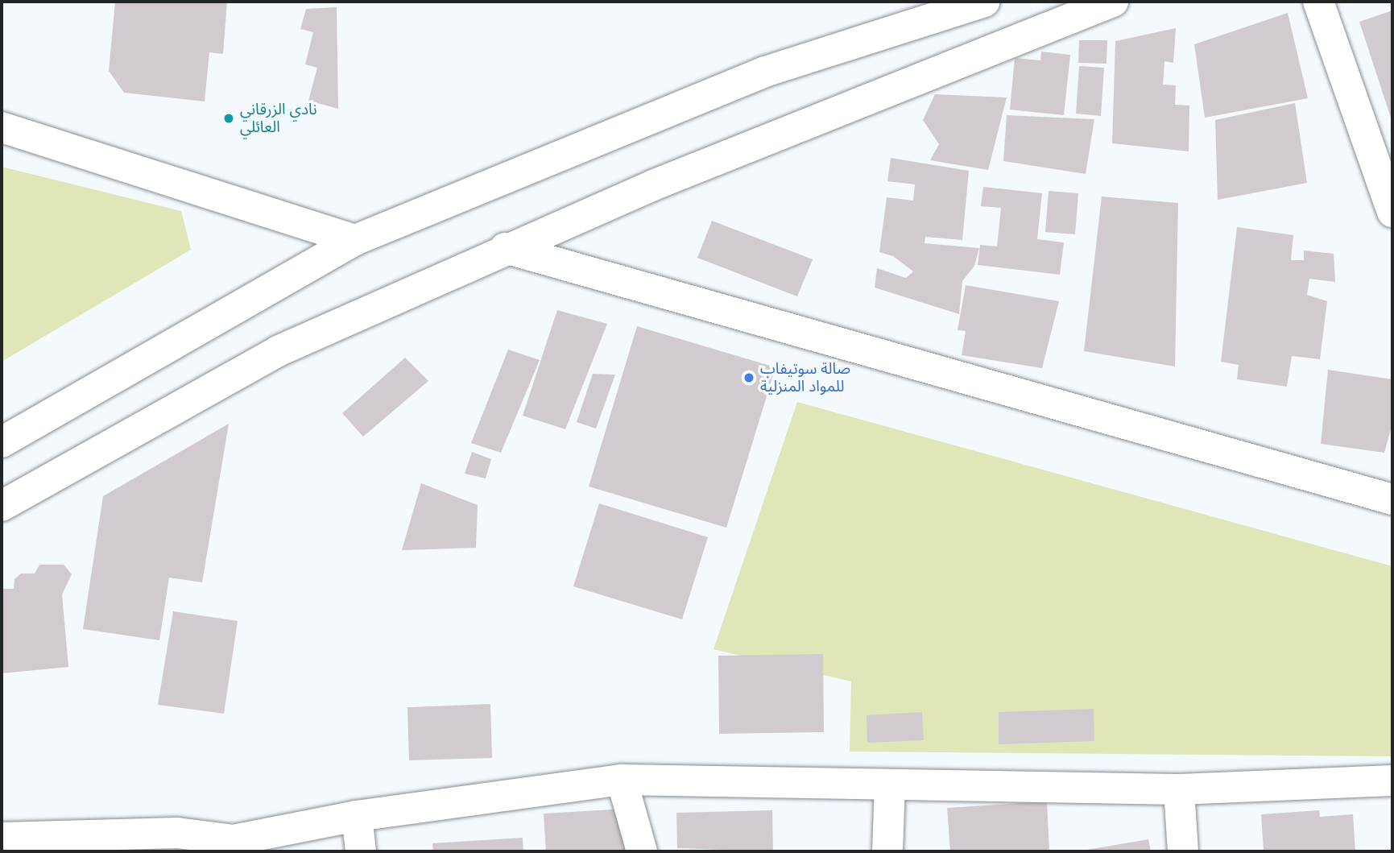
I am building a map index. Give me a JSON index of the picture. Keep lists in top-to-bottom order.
{
  "places": ["نادي الزرقاني العائلي", "صالة سوتيفاب للمواد المنزلية"]
}
